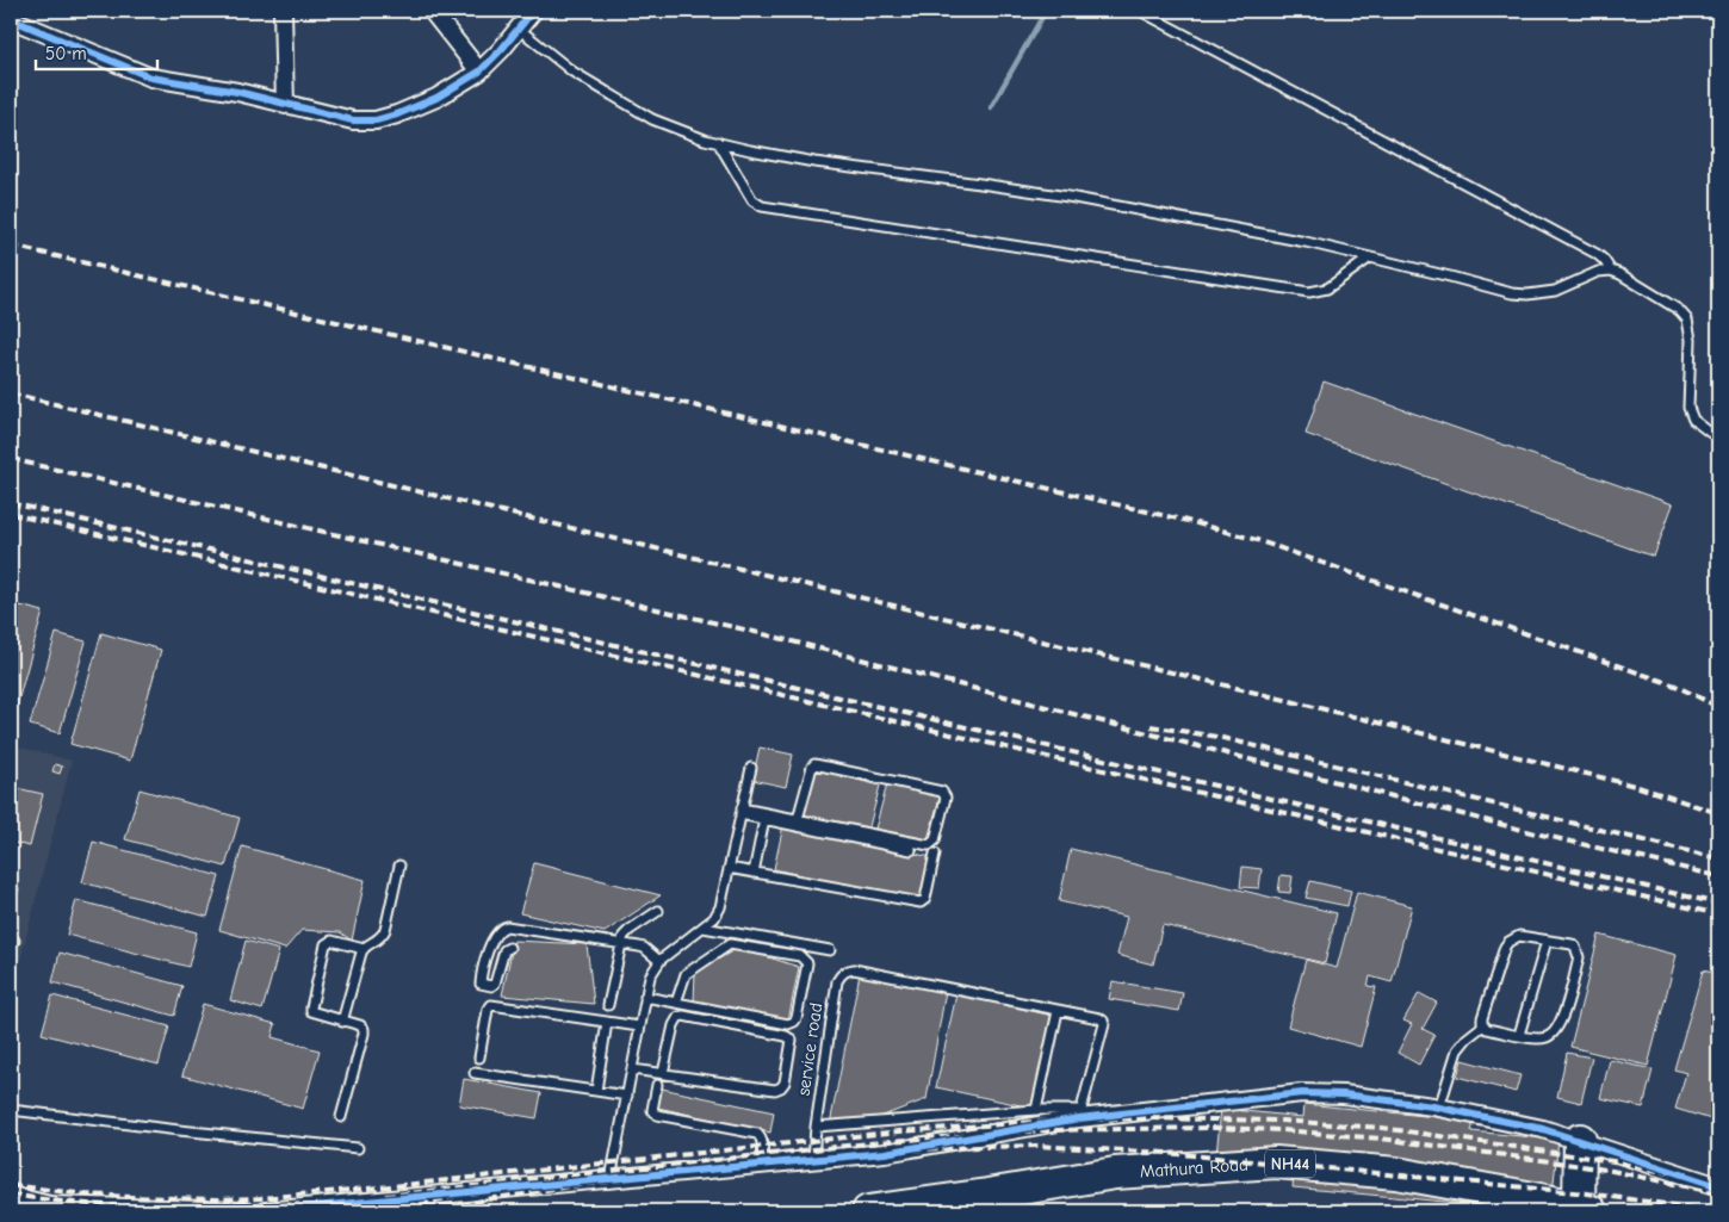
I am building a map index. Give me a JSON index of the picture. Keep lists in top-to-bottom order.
{
  "streets": {
    "highway": ["NH44", "Mathura Road"],
    "lane": ["service road"]
  },
  "scale_bar": "50 m"
}
